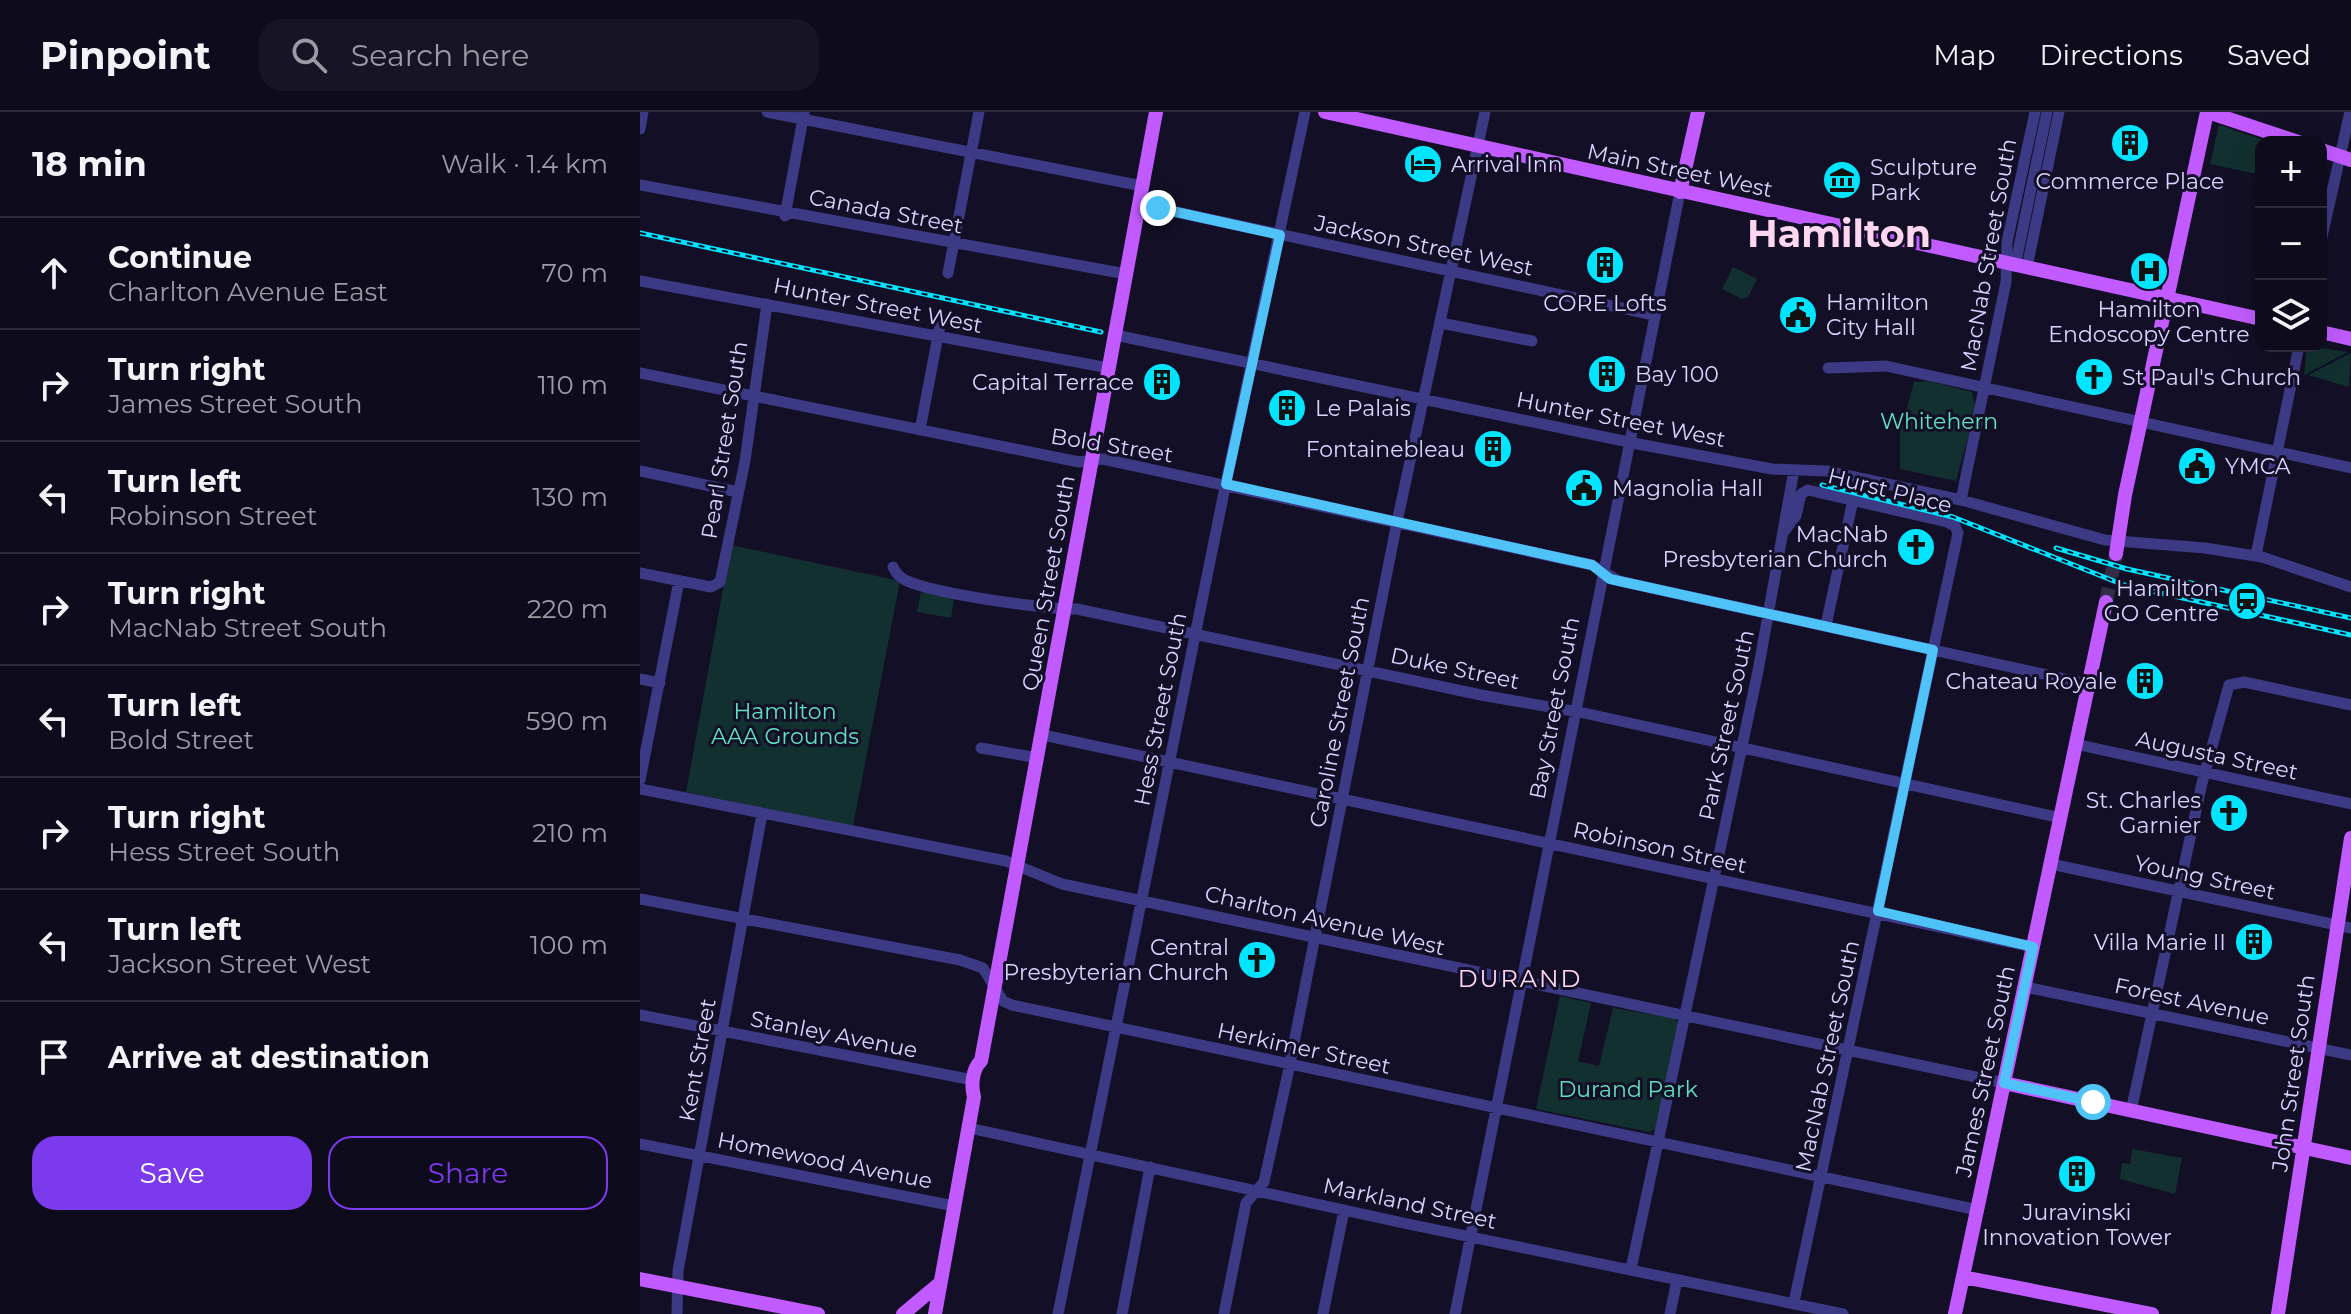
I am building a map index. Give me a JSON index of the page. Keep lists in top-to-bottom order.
{
  "streets": {
    "main road": [
      "Main Street West",
      "Queen Street South",
      "Bay Street South",
      "James Street South",
      "John Street South"
    ],
    "street": [
      "Canada Street",
      "Jackson Street West",
      "MacNab Street South",
      "Hunter Street West",
      "Pearl Street South",
      "Bold Street",
      "Hurst Place",
      "Duke Street",
      "Hess Street South",
      "Caroline Street South",
      "Park Street South",
      "Augusta Street",
      "Robinson Street",
      "Young Street",
      "Charlton Avenue West",
      "Forest Avenue",
      "Stanley Avenue",
      "Herkimer Street",
      "Kent Street",
      "Homewood Avenue",
      "Markland Street"
    ]
  },
  "crossings": [
    ["Main Street West", "MacNab Street South"],
    ["Main Street West", "Bay Street South"],
    ["Main Street West", "Caroline Street South"],
    ["Canada Street", "Queen Street South"],
    ["Jackson Street West", "Queen Street South"],
    ["Jackson Street West", "Bay Street South"],
    ["Jackson Street West", "Hess Street South"],
    ["Jackson Street West", "Caroline Street South"],
    ["MacNab Street South", "Hunter Street West"],
    ["MacNab Street South", "Bold Street"],
    ["MacNab Street South", "Hurst Place"],
    ["MacNab Street South", "Duke Street"],
    ["MacNab Street South", "Robinson Street"],
    ["MacNab Street South", "Charlton Avenue West"],
    ["MacNab Street South", "Herkimer Street"],
    ["MacNab Street South", "Markland Street"],
    ["Hunter Street West", "Pearl Street South"],
    ["Hunter Street West", "Queen Street South"],
    ["Hunter Street West", "Bay Street South"],
    ["Hunter Street West", "Hess Street South"],
    ["Hunter Street West", "Caroline Street South"],
    ["Hunter Street West", "Park Street South"],
    ["Pearl Street South", "Bold Street"],
    ["Bold Street", "Queen Street South"],
    ["Bold Street", "Bay Street South"],
    ["Bold Street", "Hess Street South"],
    ["Bold Street", "Caroline Street South"],
    ["Bold Street", "Park Street South"],
    ["Bold Street", "James Street South"],
    ["Hurst Place", "Park Street South"],
    ["Queen Street South", "Duke Street"],
    ["Queen Street South", "Robinson Street"],
    ["Queen Street South", "Charlton Avenue West"],
    ["Queen Street South", "Stanley Avenue"],
    ["Queen Street South", "Herkimer Street"],
    ["Queen Street South", "Homewood Avenue"],
    ["Queen Street South", "Markland Street"],
    ["Duke Street", "Bay Street South"],
    ["Duke Street", "Hess Street South"],
    ["Duke Street", "Caroline Street South"],
    ["Duke Street", "Park Street South"],
    ["Duke Street", "James Street South"],
    ["Bay Street South", "Robinson Street"],
    ["Bay Street South", "Charlton Avenue West"],
    ["Bay Street South", "Herkimer Street"],
    ["Bay Street South", "Markland Street"],
    ["Hess Street South", "Robinson Street"],
    ["Hess Street South", "Charlton Avenue West"],
    ["Hess Street South", "Herkimer Street"],
    ["Hess Street South", "Markland Street"],
    ["Caroline Street South", "Robinson Street"],
    ["Caroline Street South", "Charlton Avenue West"],
    ["Caroline Street South", "Herkimer Street"],
    ["Caroline Street South", "Markland Street"],
    ["Park Street South", "Robinson Street"],
    ["Park Street South", "Charlton Avenue West"],
    ["Park Street South", "Herkimer Street"],
    ["Park Street South", "Markland Street"],
    ["Augusta Street", "James Street South"],
    ["Robinson Street", "James Street South"],
    ["Young Street", "James Street South"],
    ["Young Street", "John Street South"],
    ["Charlton Avenue West", "Kent Street"],
    ["Charlton Avenue West", "James Street South"],
    ["Forest Avenue", "James Street South"],
    ["Forest Avenue", "John Street South"],
    ["Stanley Avenue", "Kent Street"],
    ["Herkimer Street", "Kent Street"],
    ["Herkimer Street", "James Street South"],
    ["Kent Street", "Homewood Avenue"]
  ],
  "districts": ["Hamilton", "DURAND"],
  "parks": ["Whitehern", "Hamilton AAA Grounds", "Durand Park"],
  "places": {
    "building": [
      "Commerce Place",
      "CORE Lofts",
      "Bay 100",
      "Capital Terrace",
      "Le Palais",
      "Fontainebleau",
      "Chateau Royale",
      "Villa Marie II",
      "Juravinski Innovation Tower"
    ],
    "hotel": ["Arrival Inn"],
    "museum": ["Sculpture Park"],
    "hospital": ["Hamilton Endoscopy Centre"],
    "public building": ["Hamilton City Hall", "YMCA", "Magnolia Hall"],
    "church": [
      "St Paul's Church",
      "MacNab Presbyterian Church",
      "St. Charles Garnier",
      "Central Presbyterian Church"
    ],
    "station": ["Hamilton GO Centre"]
  },
  "page": {
    "header": "Pinpoint",
    "search": "Search here",
    "nav": ["Map", "Directions", "Saved"],
    "heading": ["18 min", "Walk · 1.4 km"],
    "map_buttons": ["+", "−"],
    "list": [
      ["Continue", "Charlton Avenue East", "70 m"],
      ["Turn right", "James Street South", "110 m"],
      ["Turn left", "Robinson Street", "130 m"],
      ["Turn right", "MacNab Street South", "220 m"],
      ["Turn left", "Bold Street", "590 m"],
      ["Turn right", "Hess Street South", "210 m"],
      ["Turn left", "Jackson Street West", "100 m"],
      "Arrive at destination"
    ],
    "buttons": ["Save", "Share"]
  }
}
